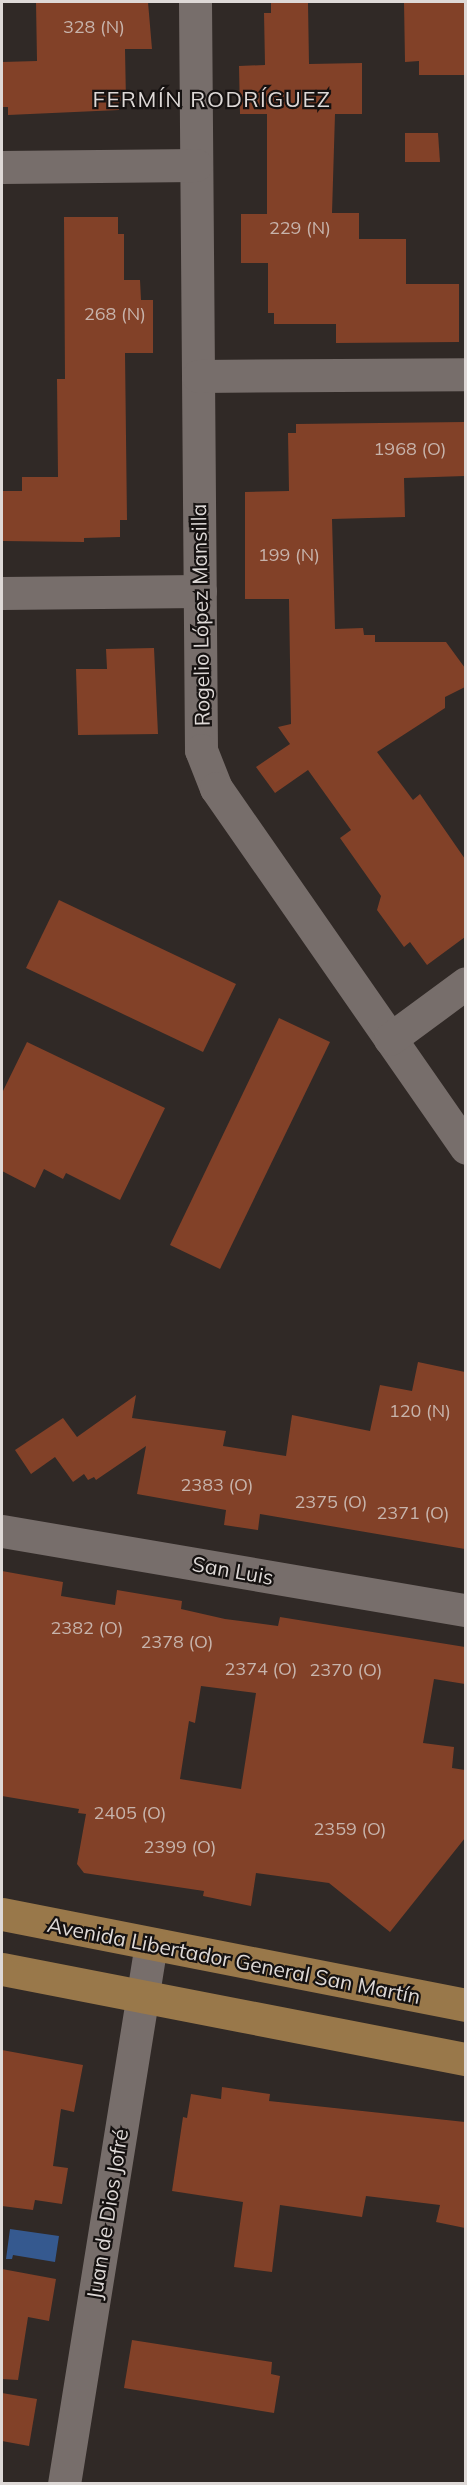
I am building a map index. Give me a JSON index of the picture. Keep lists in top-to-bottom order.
{
  "streets": {
    "main road": ["Avenida Libertador General San Martín"],
    "street": ["Rogelio López Mansilla", "San Luis", "Juan de Dios Jofré"]
  },
  "crossings": [
    ["Avenida Libertador General San Martín", "Juan de Dios Jofré"]
  ],
  "districts": ["FERMÍN RODRÍGUEZ"],
  "house_numbers": [
    "328 (N)",
    "229 (N)",
    "268 (N)",
    "1968 (O)",
    "199 (N)",
    "120 (N)",
    "2383 (O)",
    "2375 (O)",
    "2371 (O)",
    "2382 (O)",
    "2378 (O)",
    "2374 (O)",
    "2370 (O)",
    "2405 (O)",
    "2359 (O)",
    "2399 (O)"
  ]
}
